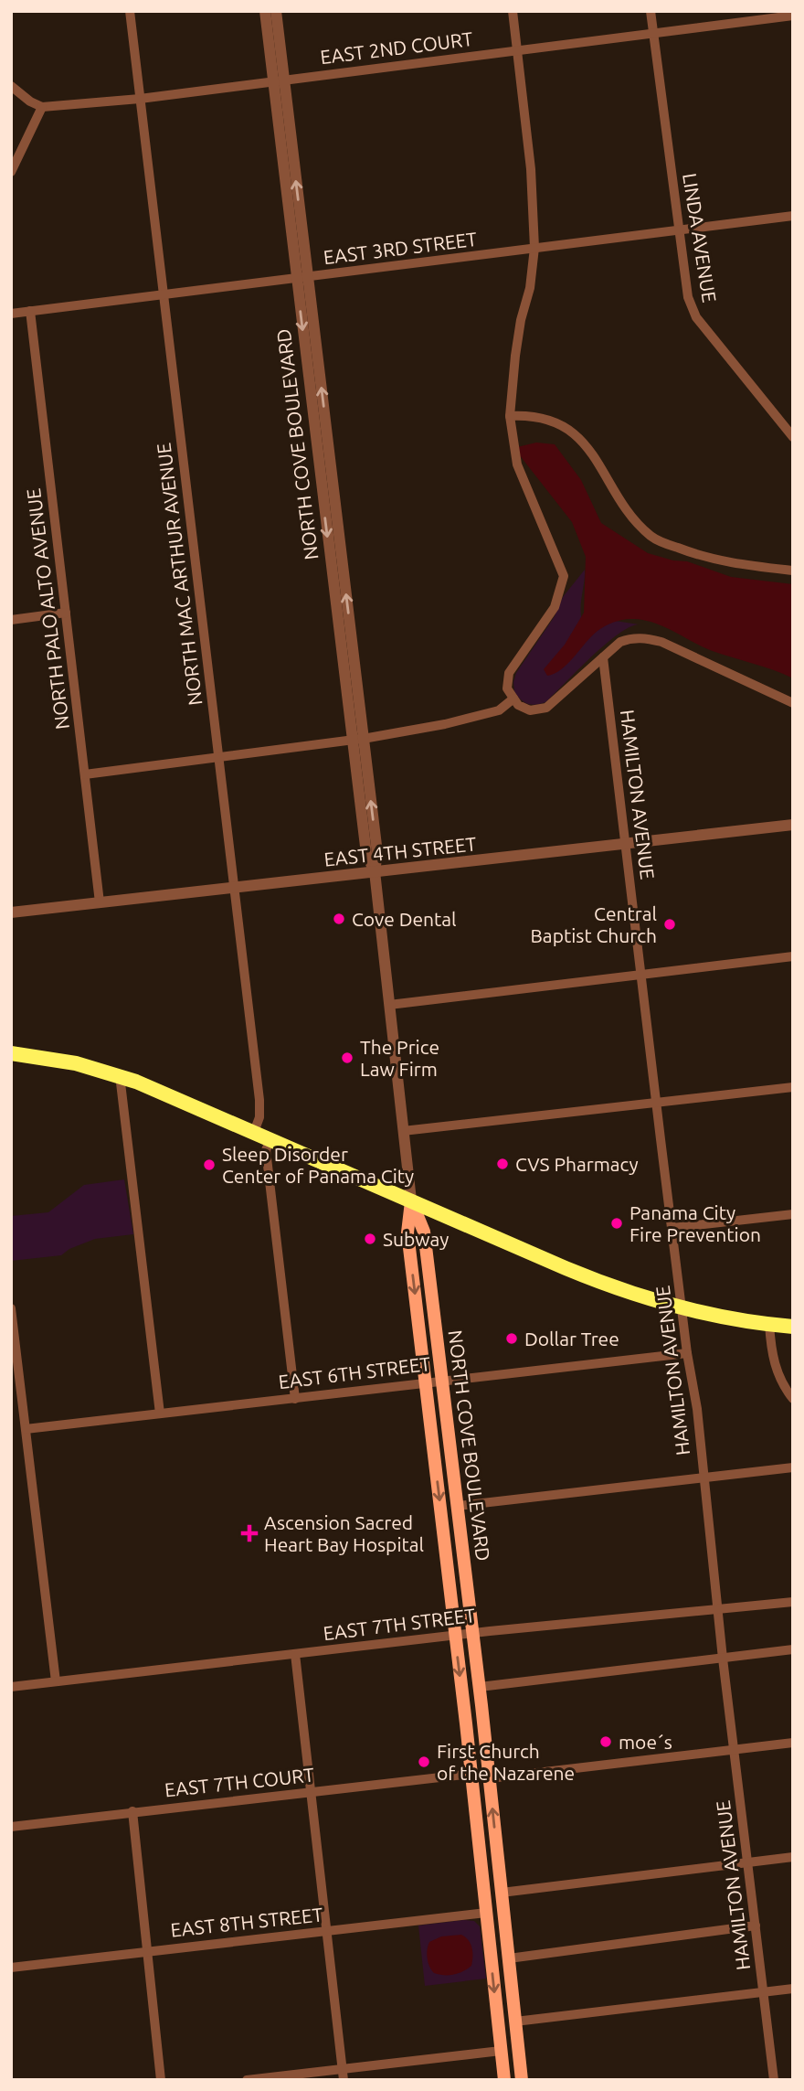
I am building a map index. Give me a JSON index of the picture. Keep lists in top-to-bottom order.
{
  "streets": {
    "main road": ["NORTH COVE BOULEVARD"],
    "street": [
      "EAST 2ND COURT",
      "LINDA AVENUE",
      "EAST 3RD STREET",
      "NORTH MAC ARTHUR AVENUE",
      "NORTH PALO ALTO AVENUE",
      "HAMILTON AVENUE",
      "EAST 4TH STREET",
      "EAST 6TH STREET",
      "EAST 7TH STREET",
      "EAST 7TH COURT",
      "EAST 8TH STREET"
    ]
  },
  "crossings": [
    ["EAST 2ND COURT", "LINDA AVENUE"],
    ["EAST 2ND COURT", "NORTH COVE BOULEVARD"],
    ["EAST 2ND COURT", "NORTH MAC ARTHUR AVENUE"],
    ["LINDA AVENUE", "EAST 3RD STREET"],
    ["EAST 3RD STREET", "NORTH COVE BOULEVARD"],
    ["EAST 3RD STREET", "NORTH MAC ARTHUR AVENUE"],
    ["EAST 3RD STREET", "NORTH PALO ALTO AVENUE"],
    ["NORTH COVE BOULEVARD", "EAST 4TH STREET"],
    ["NORTH COVE BOULEVARD", "EAST 6TH STREET"],
    ["NORTH COVE BOULEVARD", "EAST 7TH STREET"],
    ["NORTH COVE BOULEVARD", "EAST 7TH COURT"],
    ["NORTH COVE BOULEVARD", "EAST 8TH STREET"],
    ["NORTH MAC ARTHUR AVENUE", "EAST 4TH STREET"],
    ["NORTH PALO ALTO AVENUE", "EAST 4TH STREET"],
    ["HAMILTON AVENUE", "EAST 4TH STREET"],
    ["HAMILTON AVENUE", "EAST 6TH STREET"],
    ["HAMILTON AVENUE", "EAST 7TH STREET"]
  ],
  "places": {
    "other": [
      "Cove Dental",
      "Central Baptist Church",
      "The Price Law Firm",
      "CVS Pharmacy",
      "Sleep Disorder Center of Panama City",
      "Panama City Fire Prevention",
      "Subway",
      "Dollar Tree",
      "moe´s",
      "First Church of the Nazarene"
    ],
    "health": ["Ascension Sacred Heart Bay Hospital"]
  }
}
